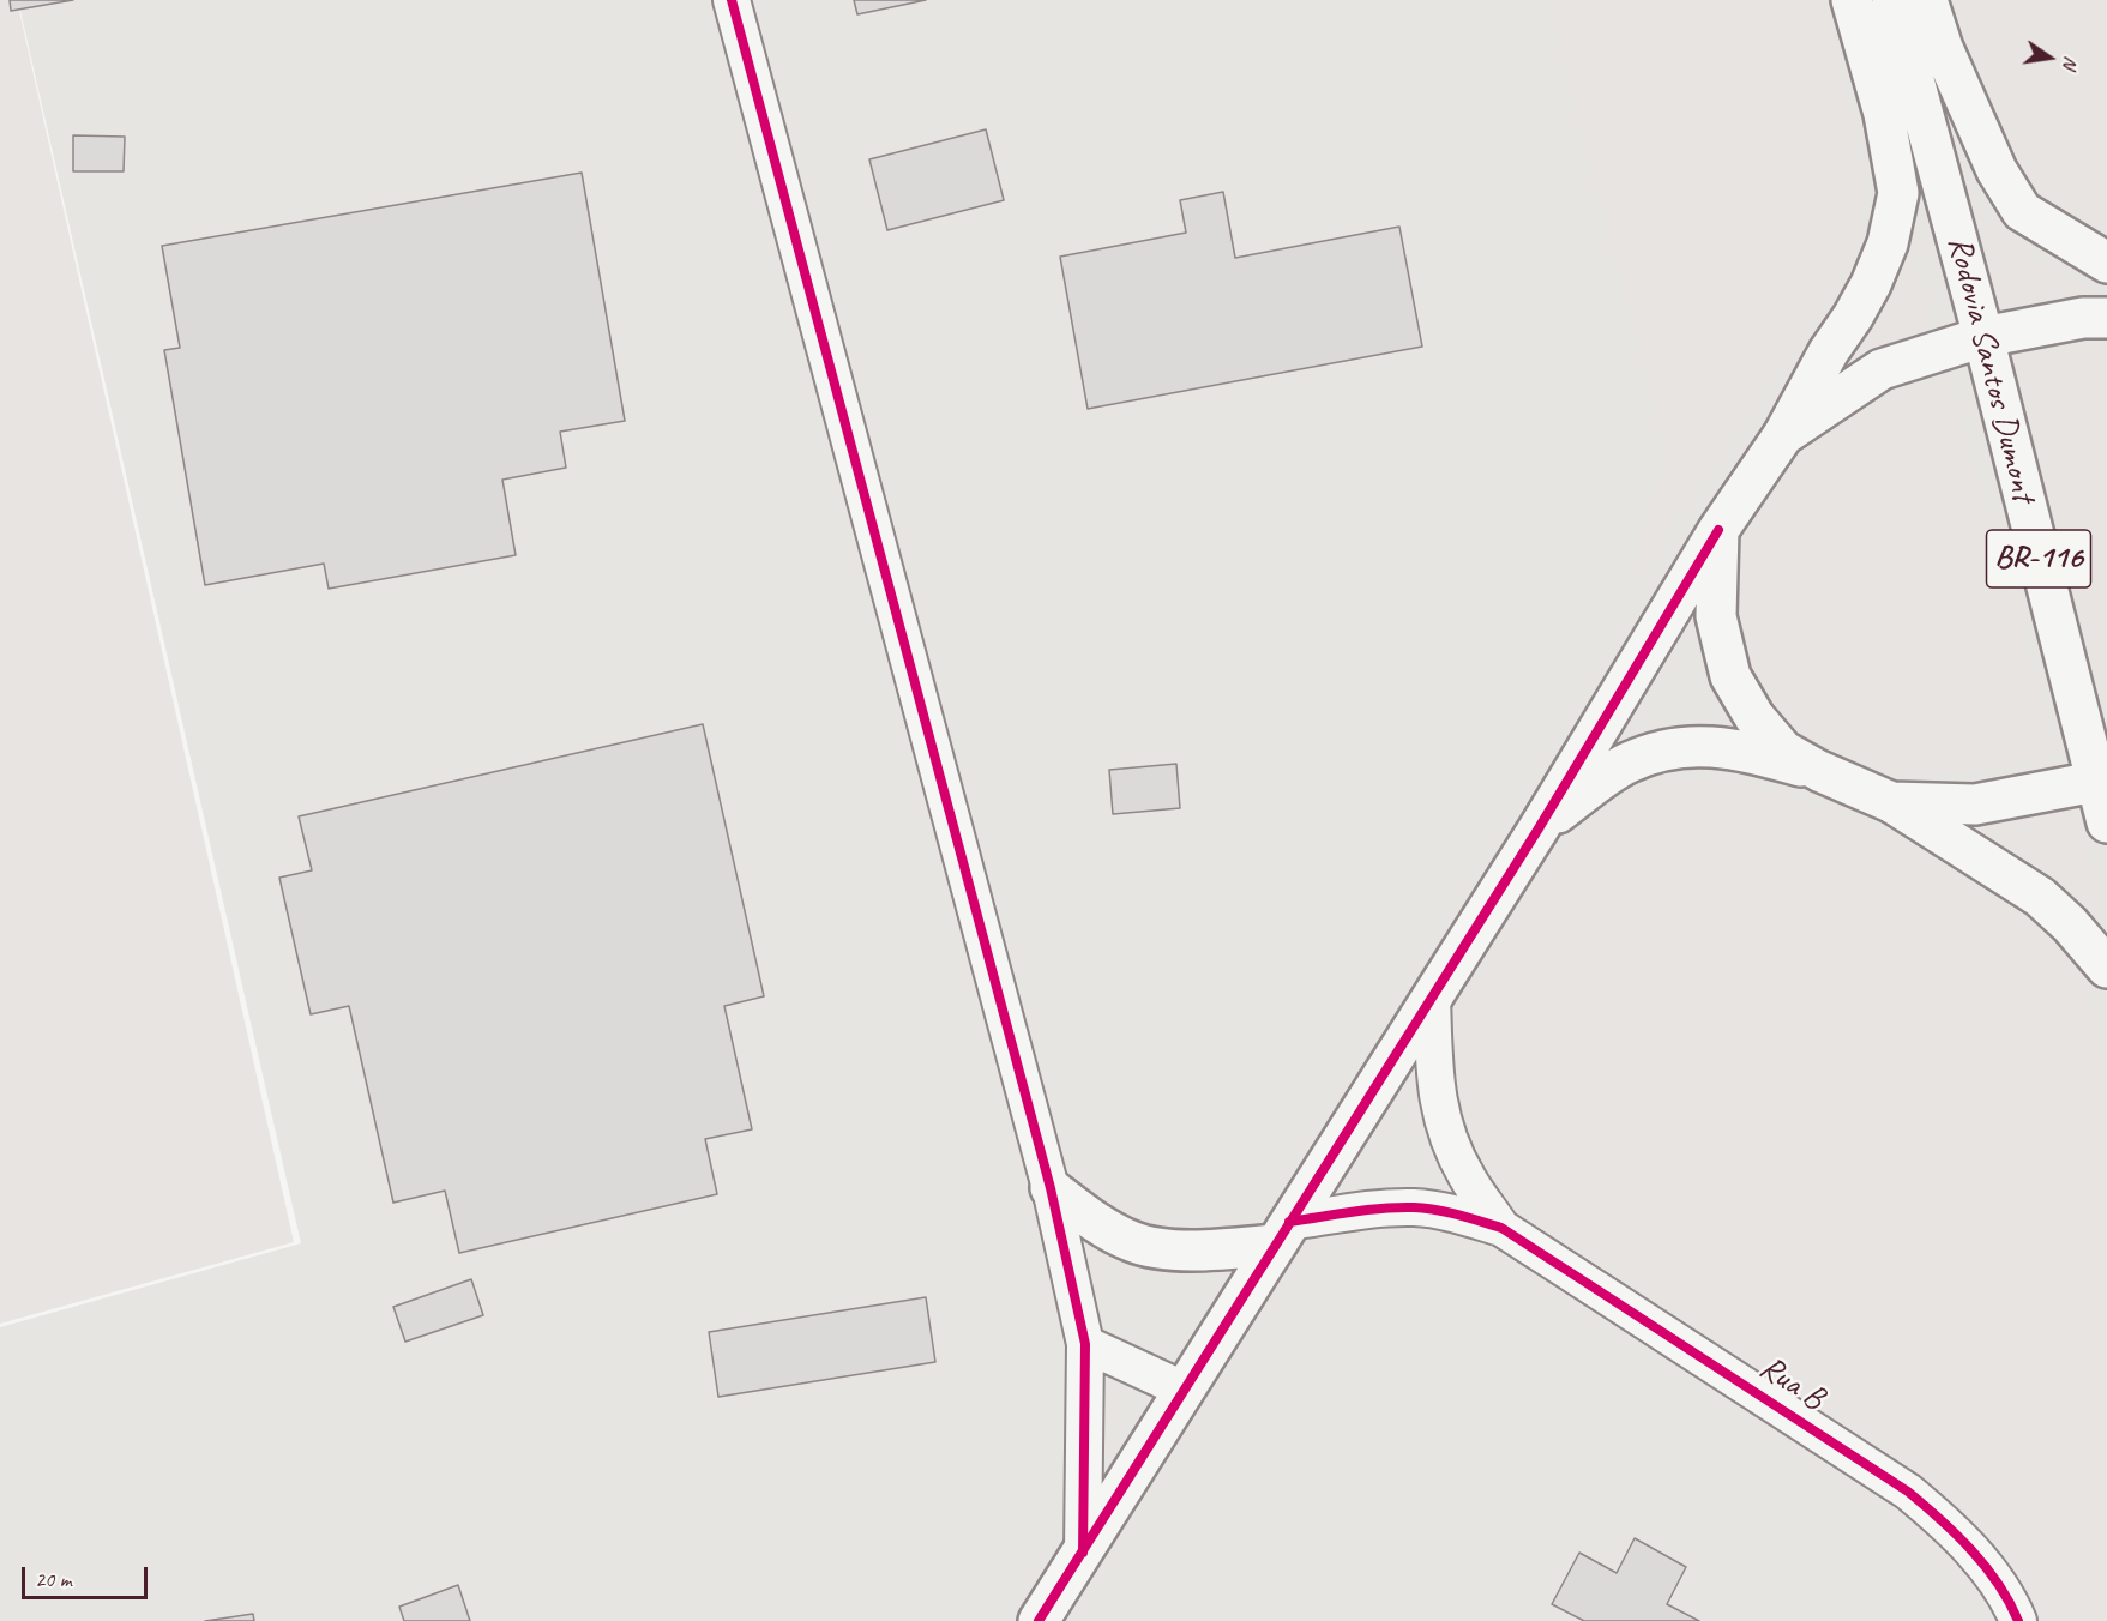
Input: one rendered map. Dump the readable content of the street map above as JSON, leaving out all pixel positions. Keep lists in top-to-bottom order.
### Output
{
  "streets": {
    "main road": ["Rodovia Santos Dumont", "BR-116"],
    "street": ["Rua B"]
  },
  "scale_bar": "20 m",
  "north": "right"
}
